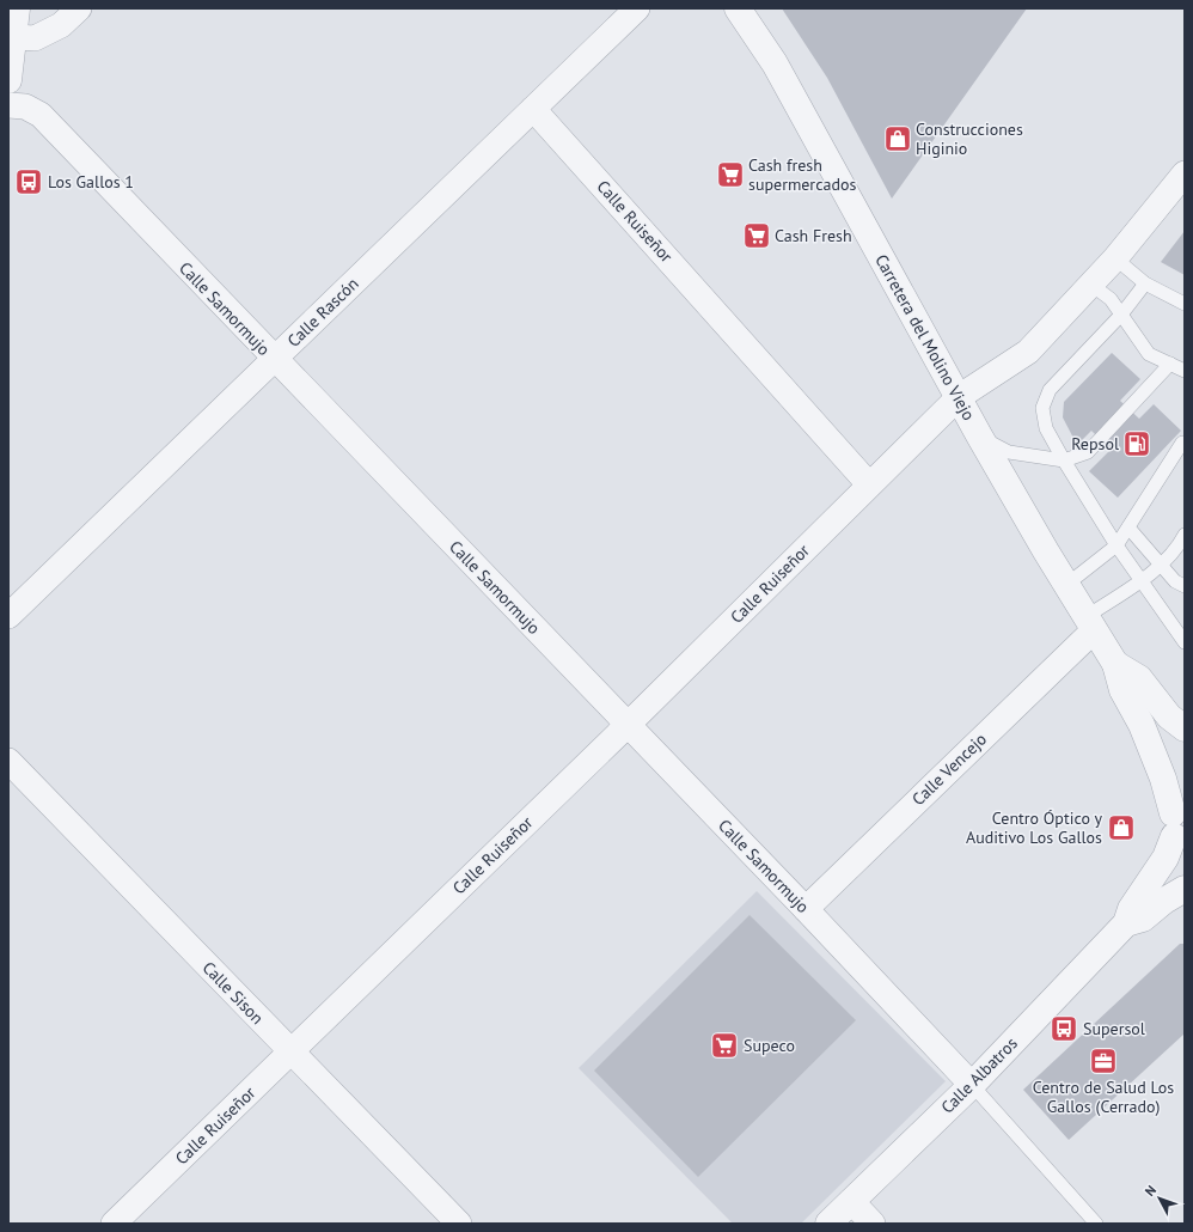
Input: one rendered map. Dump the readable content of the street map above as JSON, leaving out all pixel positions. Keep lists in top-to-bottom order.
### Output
{
  "streets": {
    "street": [
      "Calle Ruiseñor",
      "Calle Samormujo",
      "Calle Rascón",
      "Carretera del Molino Viejo",
      "Calle Vencejo",
      "Calle Sison",
      "Calle Albatros"
    ]
  },
  "crossings": [
    ["Calle Ruiseñor", "Calle Samormujo"],
    ["Calle Ruiseñor", "Calle Rascón"],
    ["Calle Ruiseñor", "Carretera del Molino Viejo"],
    ["Calle Ruiseñor", "Calle Sison"],
    ["Calle Samormujo", "Calle Rascón"],
    ["Calle Samormujo", "Calle Vencejo"],
    ["Calle Samormujo", "Calle Albatros"],
    ["Carretera del Molino Viejo", "Calle Vencejo"]
  ],
  "places": {
    "shop": ["Construcciones Higinio", "Centro Óptico y Auditivo Los Gallos"],
    "supermarket": ["Cash fresh supermercados", "Cash Fresh", "Supeco"],
    "bus stop": ["Los Gallos 1", "Supersol"],
    "fuel station": ["Repsol"],
    "office": ["Centro de Salud Los Gallos (Cerrado)"]
  },
  "north": "top left"
}
